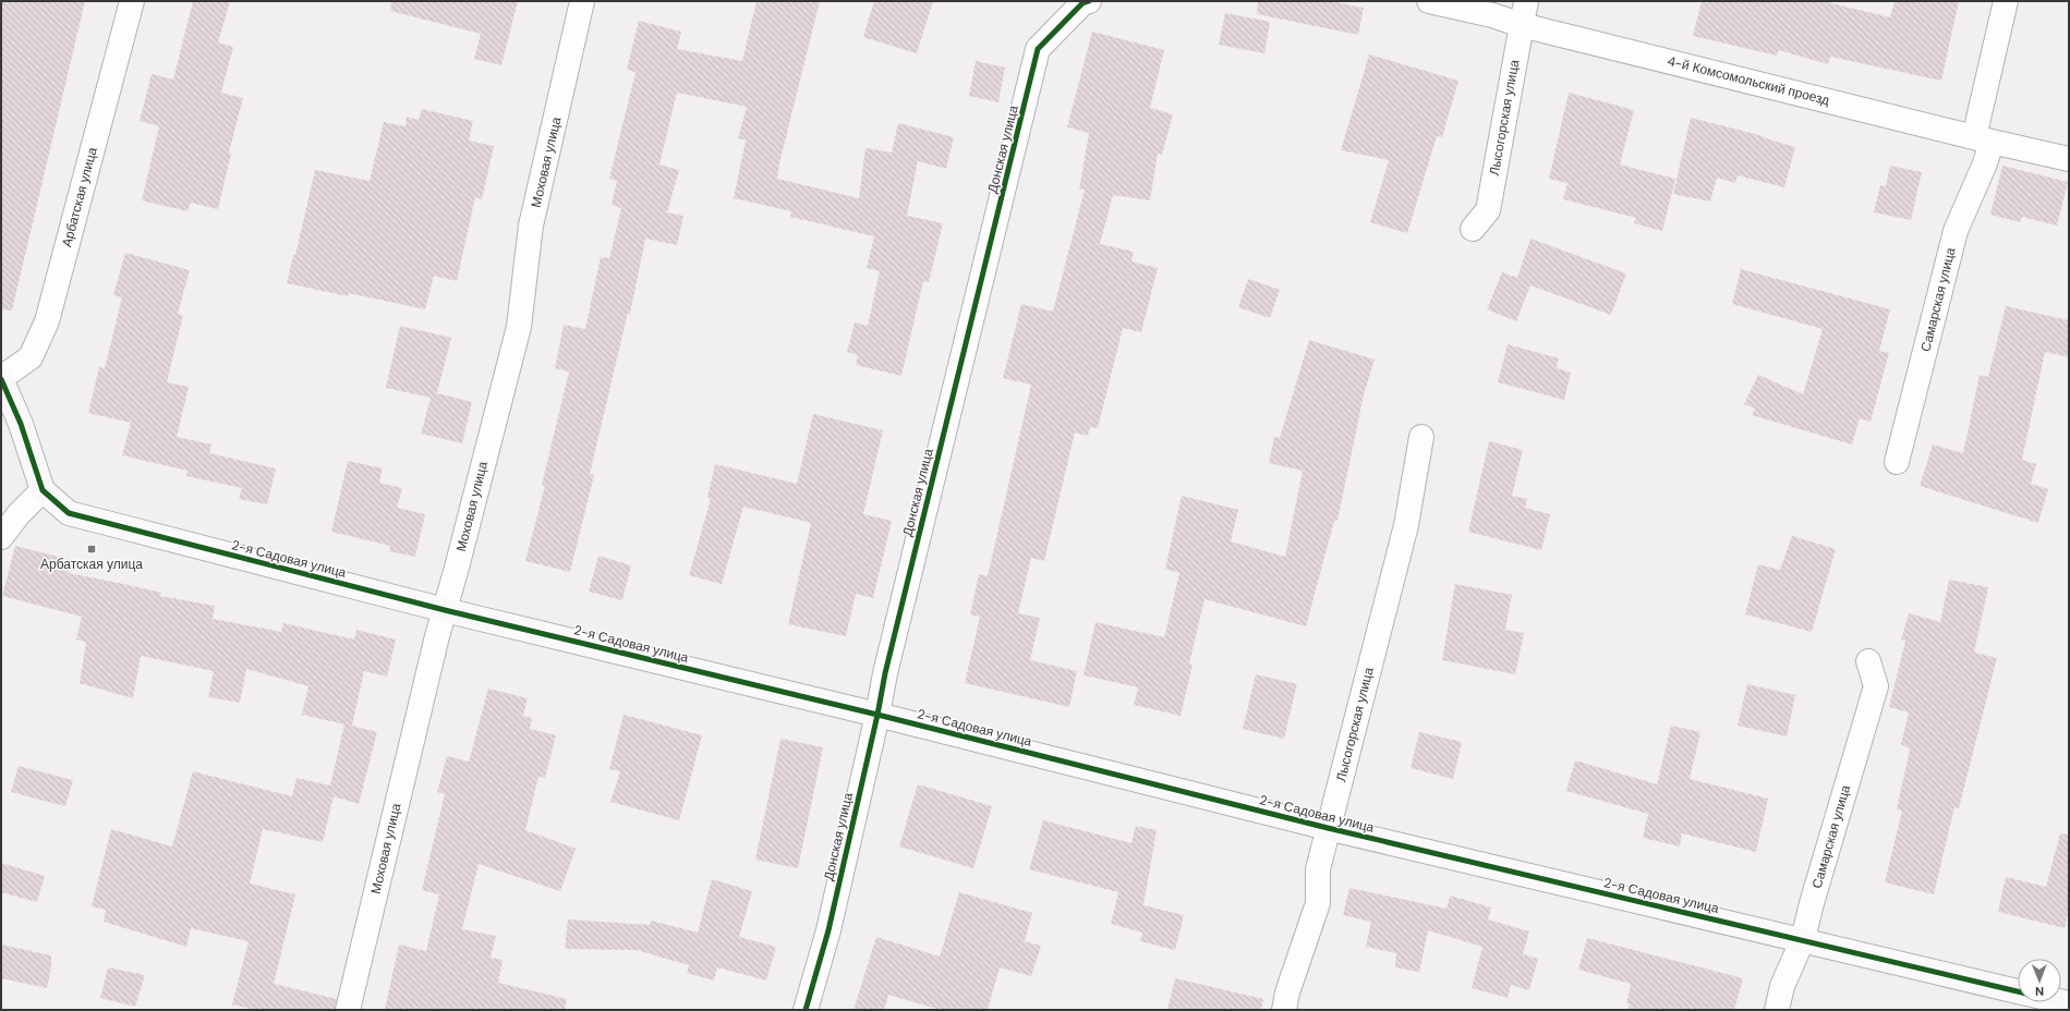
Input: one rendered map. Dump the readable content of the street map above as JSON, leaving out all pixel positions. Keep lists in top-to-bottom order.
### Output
{
  "streets": {
    "street": [
      "4-й Комсомольский проезд",
      "Лысогорская улица",
      "Донская улица",
      "Моховая улица",
      "Арбатская улица",
      "Самарская улица",
      "2-я Садовая улица"
    ]
  },
  "crossings": [
    ["4-й Комсомольский проезд", "Лысогорская улица"],
    ["4-й Комсомольский проезд", "Самарская улица"],
    ["Лысогорская улица", "2-я Садовая улица"],
    ["Донская улица", "2-я Садовая улица"],
    ["Моховая улица", "2-я Садовая улица"],
    ["Самарская улица", "2-я Садовая улица"]
  ],
  "places": {
    "transit": ["Арбатская улица"]
  },
  "north": "bottom"
}
